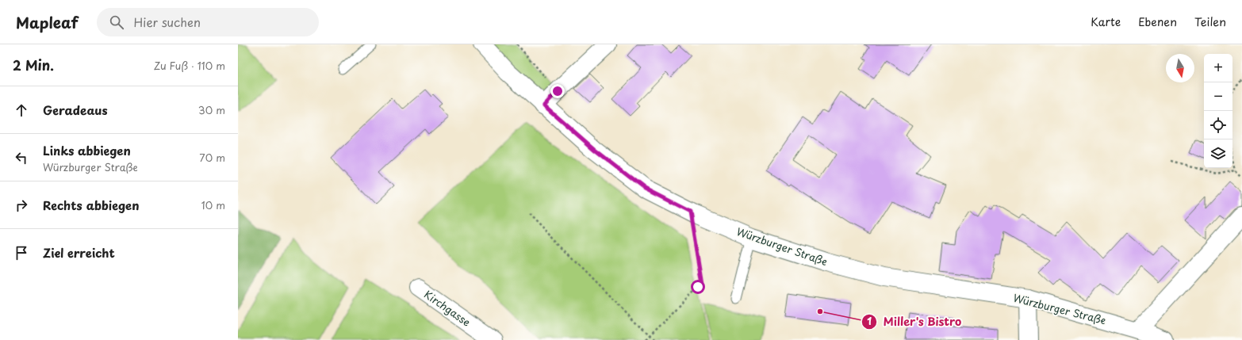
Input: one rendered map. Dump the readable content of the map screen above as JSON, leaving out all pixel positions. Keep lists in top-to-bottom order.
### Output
{
  "streets": {
    "main road": ["Würzburger Straße", "Kirchgasse"]
  },
  "places": ["Miller's Bistro"],
  "north": "bottom",
  "page": {
    "header": "Mapleaf",
    "search": "Hier suchen",
    "nav": ["Karte", "Ebenen", "Teilen"],
    "heading": ["2 Min.", "Zu Fuß · 110 m"],
    "map_buttons": ["+", "−"],
    "list": [
      ["Geradeaus", "30 m"],
      ["Links abbiegen", "Würzburger Straße", "70 m"],
      ["Rechts abbiegen", "10 m"],
      "Ziel erreicht"
    ]
  }
}
